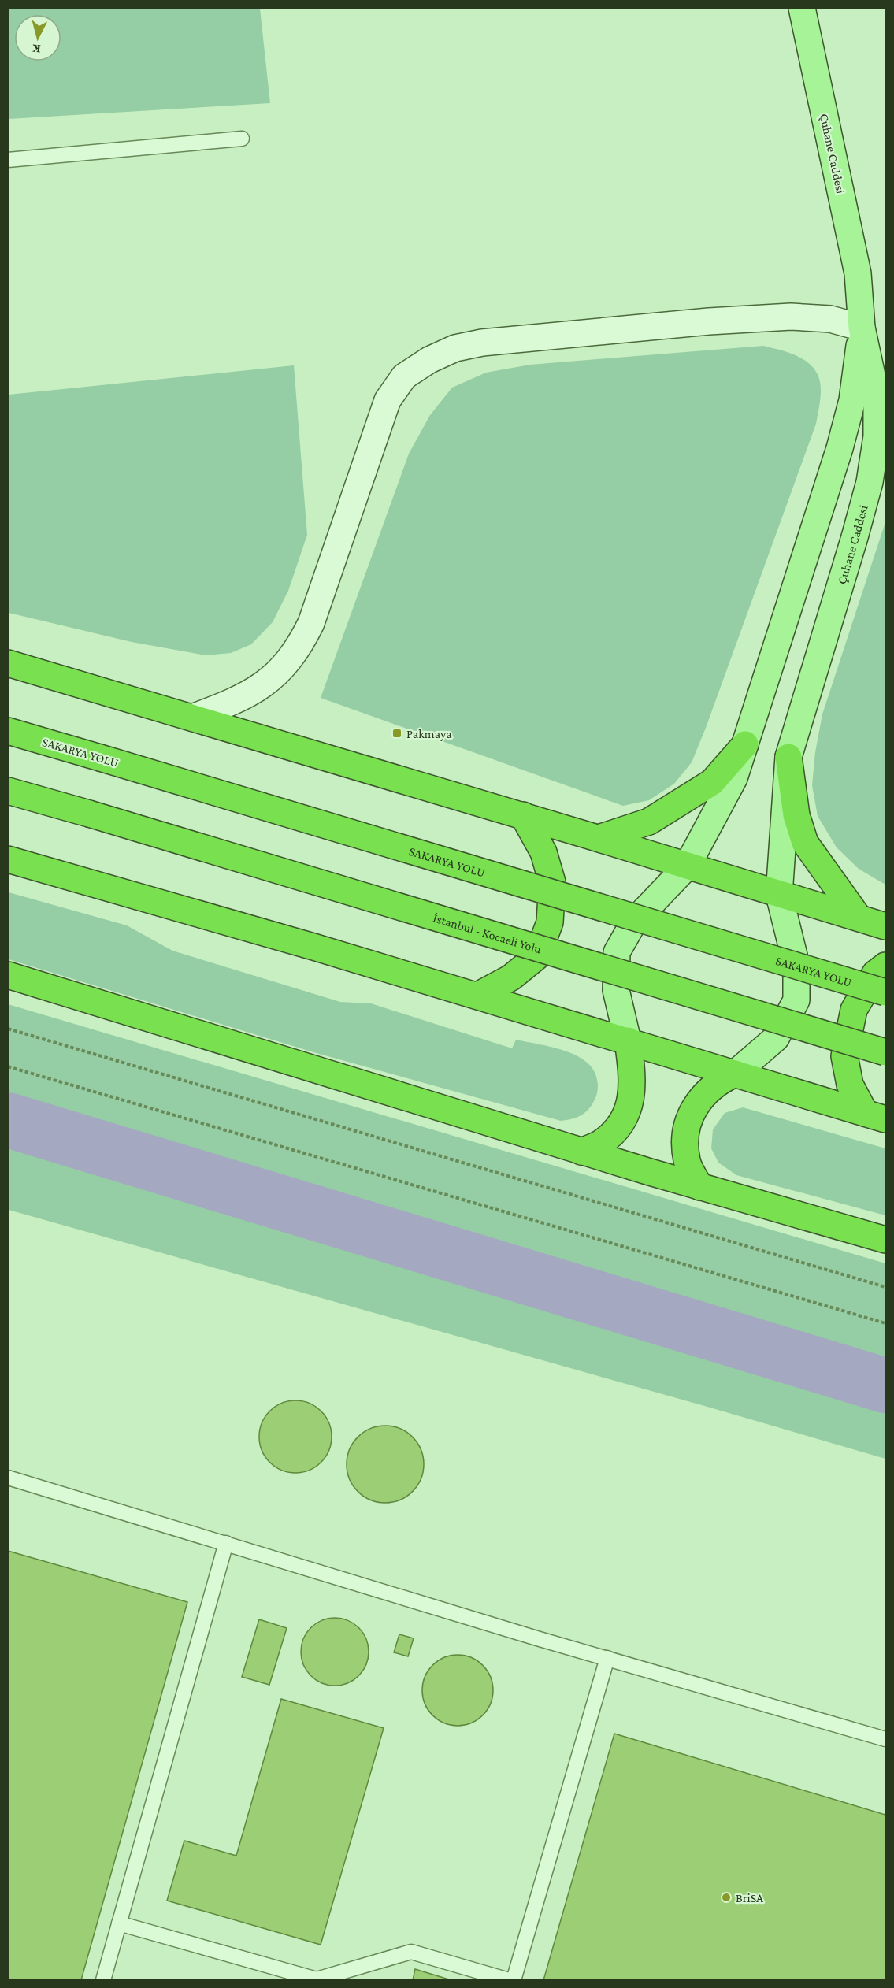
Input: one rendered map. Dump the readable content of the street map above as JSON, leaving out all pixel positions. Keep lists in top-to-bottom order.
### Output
{
  "streets": {
    "highway": ["SAKARYA YOLU", "İstanbul - Kocaeli Yolu"],
    "main road": ["Çuhane Caddesi"]
  },
  "places": {
    "transit": ["Pakmaya"],
    "other": ["BriSA"]
  },
  "north": "bottom"
}
